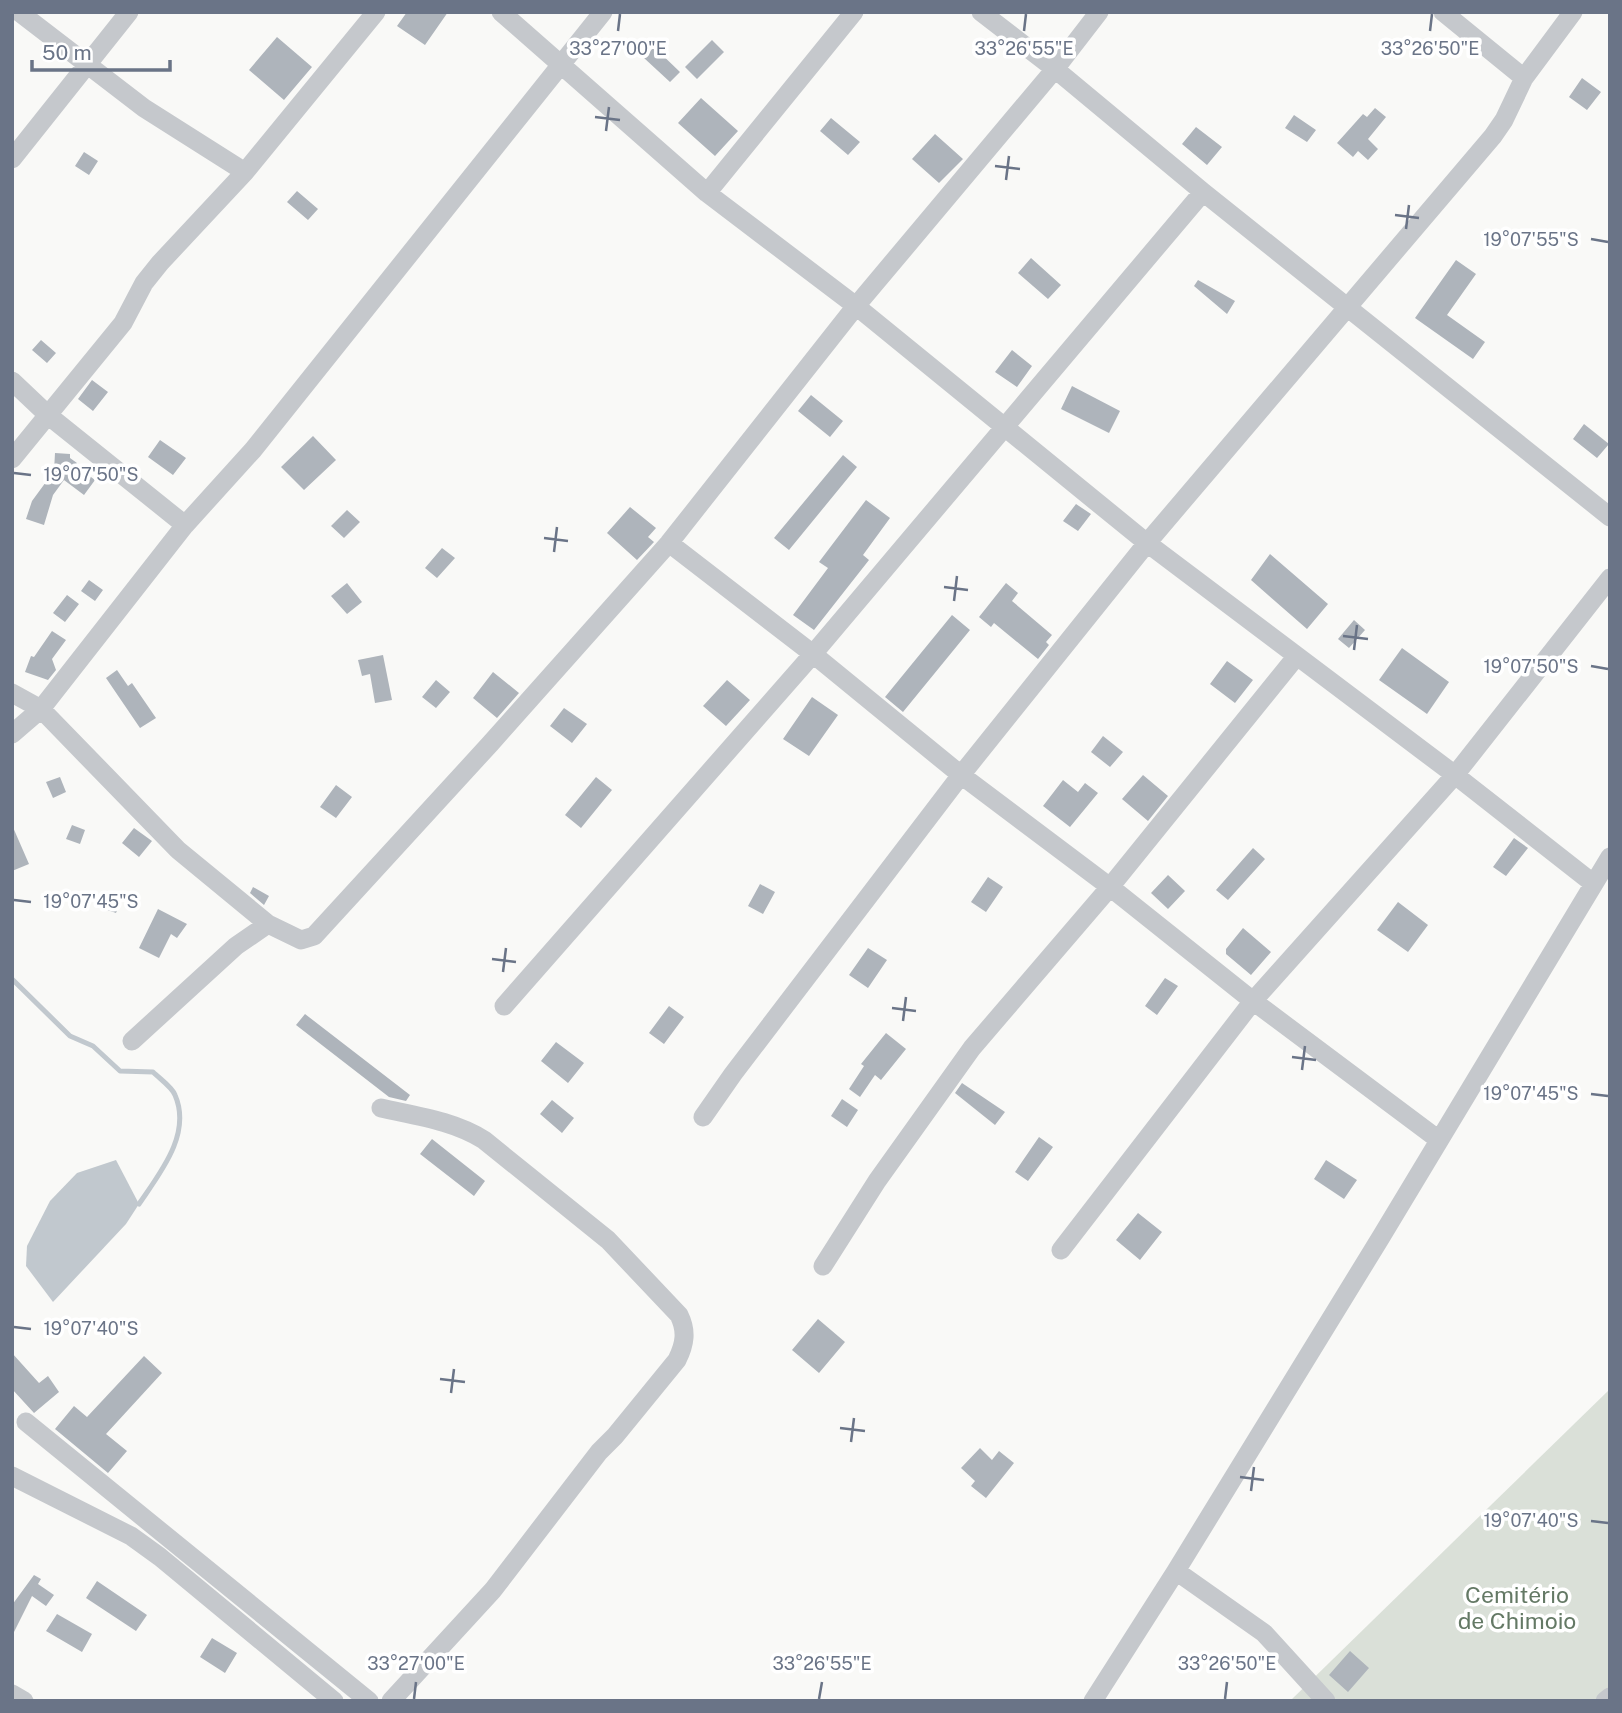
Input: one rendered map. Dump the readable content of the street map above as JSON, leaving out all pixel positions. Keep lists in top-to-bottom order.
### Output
{
  "parks": ["Cemitério de Chimoio"],
  "scale_bar": "50 m",
  "coordinates": [
    "33°27'00\"E",
    "33°26'55\"E",
    "33°26'50\"E",
    "19°07'55\"S",
    "19°07'50\"S",
    "19°07'45\"S",
    "19°07'40\"S"
  ]
}
